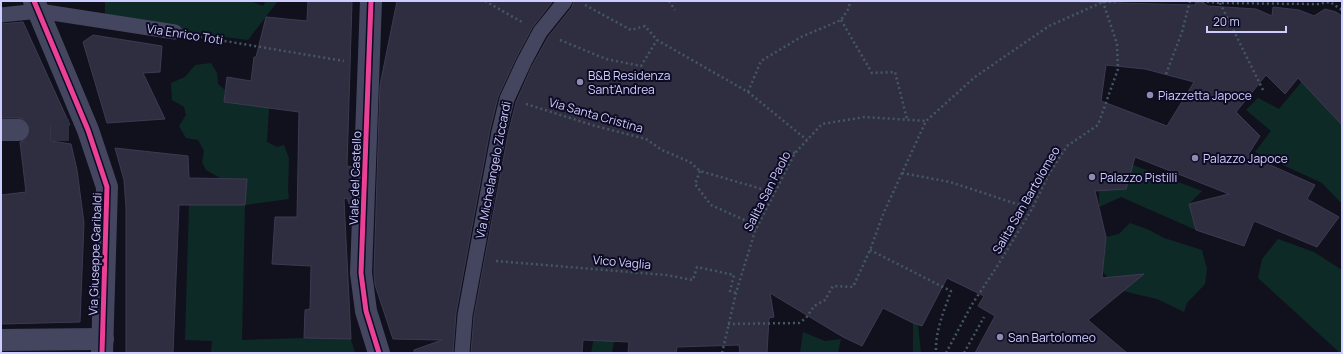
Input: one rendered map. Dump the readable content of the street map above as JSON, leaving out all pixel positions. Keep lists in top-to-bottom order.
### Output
{
  "streets": {
    "street": ["Viale del Castello", "Via Giuseppe Garibaldi"],
    "lane": ["Via Enrico Toti", "Via Michelangelo Ziccardi"],
    "path": [
      "Via Santa Cristina",
      "Salita San Paolo",
      "Salita San Bartolomeo",
      "Vico Vaglia"
    ]
  },
  "crossings": [
    ["Via Enrico Toti", "Viale del Castello"],
    ["Via Enrico Toti", "Via Giuseppe Garibaldi"],
    ["Via Santa Cristina", "Via Michelangelo Ziccardi"],
    ["Via Michelangelo Ziccardi", "Vico Vaglia"],
    ["Salita San Paolo", "Vico Vaglia"]
  ],
  "places": [
    "B&B Residenza Sant'Andrea",
    "Piazzetta Japoce",
    "Palazzo Japoce",
    "Palazzo Pistilli",
    "San Bartolomeo"
  ],
  "scale_bar": "20 m"
}
